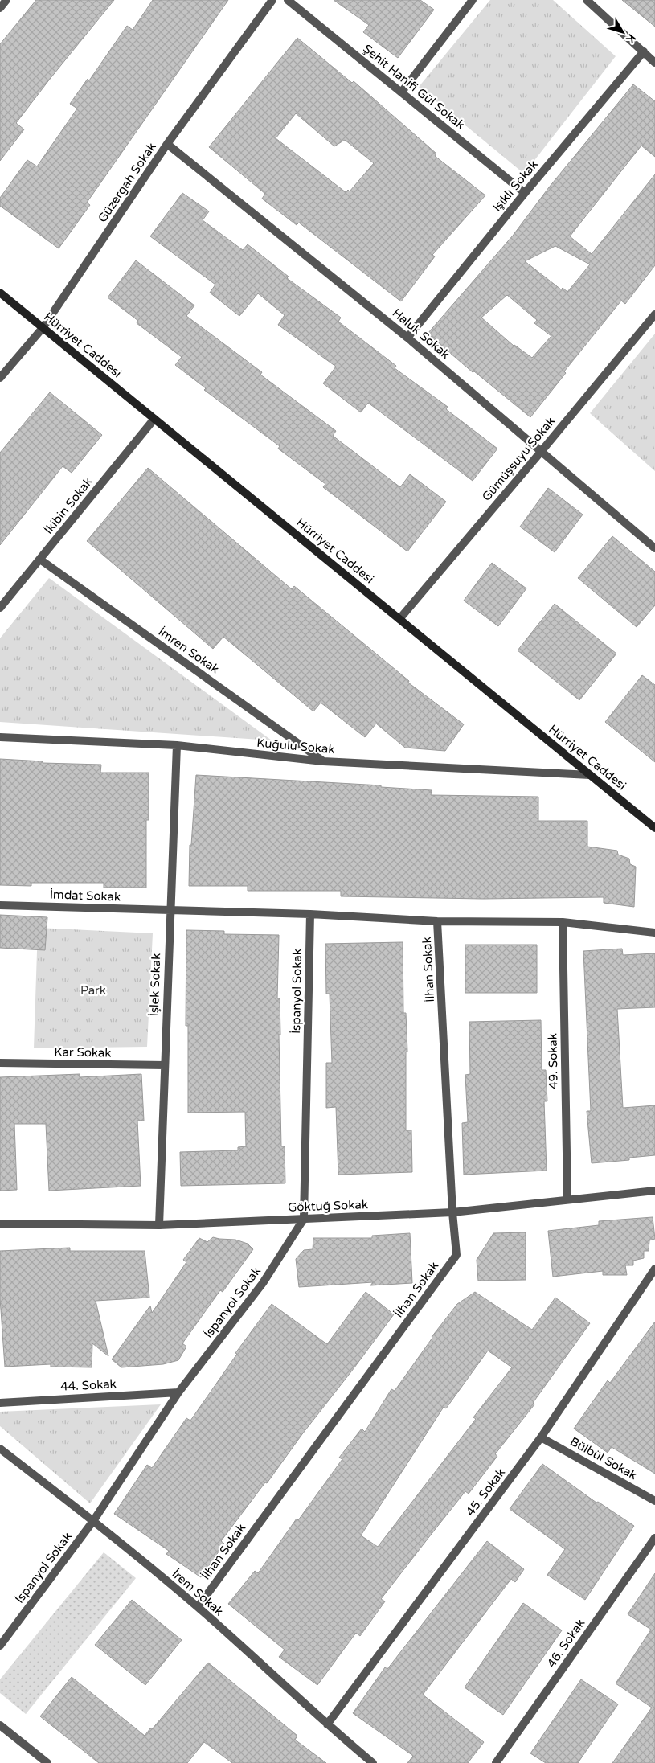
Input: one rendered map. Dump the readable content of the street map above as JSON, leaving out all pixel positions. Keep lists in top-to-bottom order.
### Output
{
  "streets": {
    "main road": ["Hürriyet Caddesi"],
    "street": [
      "Şehit Hanifi Gül Sokak",
      "Güzergah Sokak",
      "Işıklı Sokak",
      "Haluk Sokak",
      "Gümüşsuyu Sokak",
      "İkibin Sokak",
      "İmren Sokak",
      "Kuğulu Sokak",
      "İmdat Sokak",
      "İlhan Sokak",
      "İşlek Sokak",
      "İspanyol Sokak",
      "Kar Sokak",
      "49. Sokak",
      "Göktuğ Sokak",
      "44. Sokak",
      "Bülbül Sokak",
      "45. Sokak",
      "İrem Sokak",
      "46. Sokak"
    ]
  },
  "crossings": [
    ["Şehit Hanifi Gül Sokak", "Işıklı Sokak"],
    ["Güzergah Sokak", "Haluk Sokak"],
    ["Güzergah Sokak", "Hürriyet Caddesi"],
    ["Işıklı Sokak", "Haluk Sokak"],
    ["Haluk Sokak", "Gümüşsuyu Sokak"],
    ["Hürriyet Caddesi", "Gümüşsuyu Sokak"],
    ["Hürriyet Caddesi", "İkibin Sokak"],
    ["Hürriyet Caddesi", "Kuğulu Sokak"],
    ["İkibin Sokak", "İmren Sokak"],
    ["İmren Sokak", "Kuğulu Sokak"],
    ["Kuğulu Sokak", "İşlek Sokak"],
    ["İmdat Sokak", "İlhan Sokak"],
    ["İmdat Sokak", "İşlek Sokak"],
    ["İmdat Sokak", "İspanyol Sokak"],
    ["İmdat Sokak", "49. Sokak"],
    ["İlhan Sokak", "Göktuğ Sokak"],
    ["İlhan Sokak", "İrem Sokak"],
    ["İşlek Sokak", "Kar Sokak"],
    ["İşlek Sokak", "Göktuğ Sokak"],
    ["İspanyol Sokak", "Göktuğ Sokak"],
    ["İspanyol Sokak", "44. Sokak"],
    ["İspanyol Sokak", "İrem Sokak"],
    ["49. Sokak", "Göktuğ Sokak"],
    ["Bülbül Sokak", "45. Sokak"],
    ["45. Sokak", "İrem Sokak"]
  ],
  "parks": ["Park"],
  "north": "bottom right"
}
